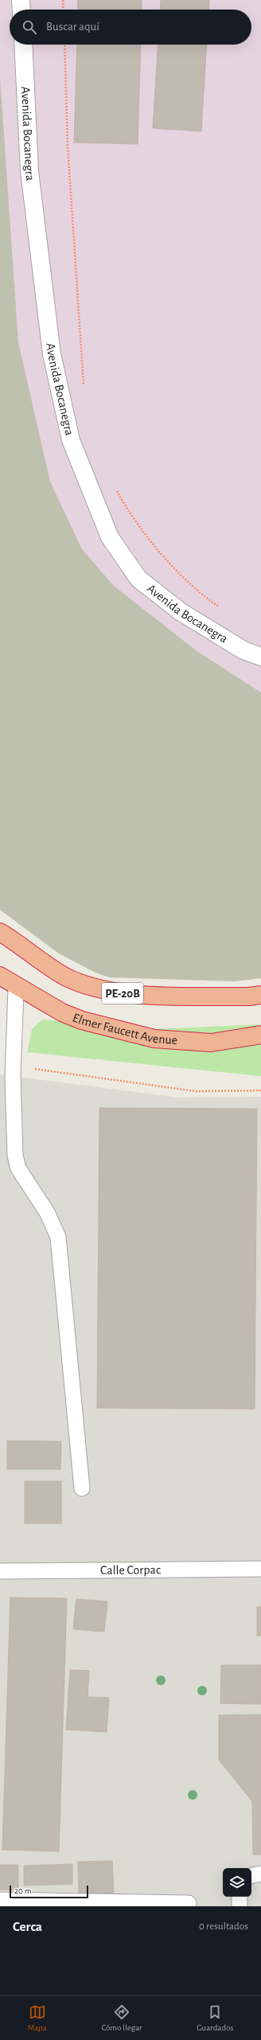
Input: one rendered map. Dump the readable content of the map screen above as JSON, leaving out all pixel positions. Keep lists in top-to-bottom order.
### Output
{
  "streets": {
    "highway": ["PE-20B", "Elmer Faucett Avenue"],
    "street": ["Avenida Bocanegra"],
    "lane": ["Calle Corpac"]
  },
  "scale_bar": "20 m",
  "page": {
    "search": "Buscar aquí",
    "scale": "20 m",
    "heading": ["Cerca", "0 resultados"],
    "nav": ["Mapa", "Cómo llegar", "Guardados"]
  }
}
